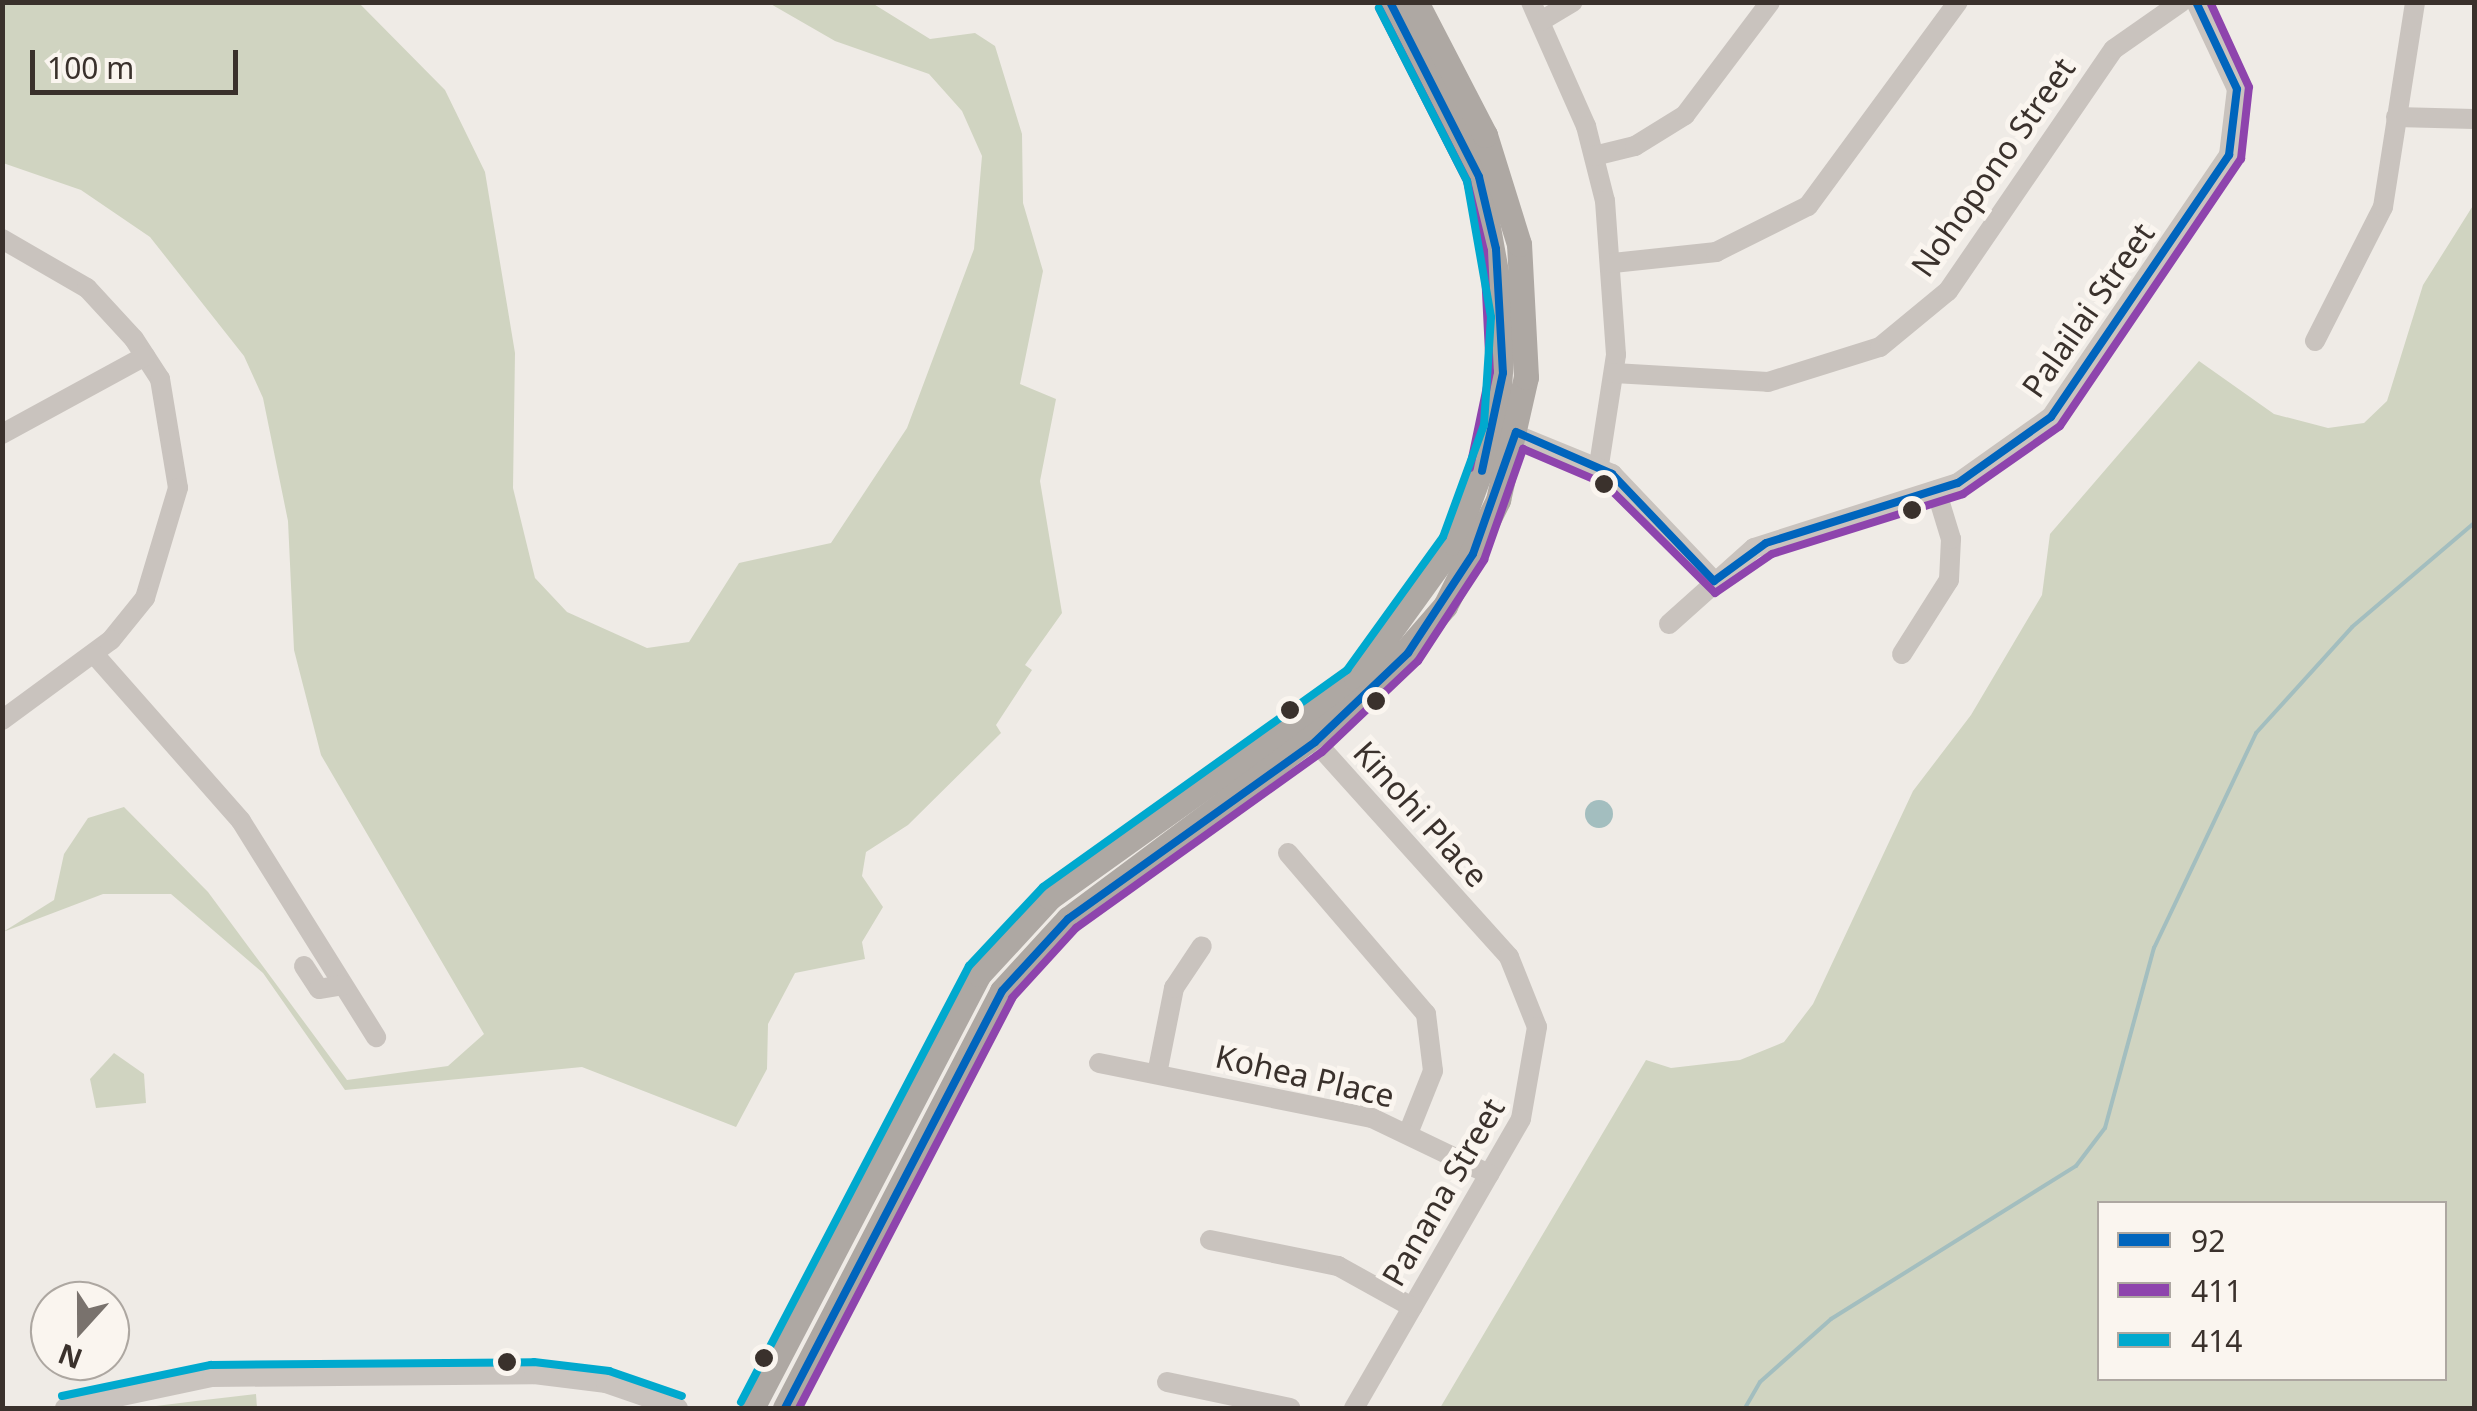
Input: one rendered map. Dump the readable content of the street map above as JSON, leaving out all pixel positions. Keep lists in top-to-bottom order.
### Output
{
  "streets": {
    "street": [
      "Nohopono Street",
      "Palailai Street",
      "Kinohi Place",
      "Kohea Place",
      "Panana Street"
    ]
  },
  "crossings": [
    ["Kinohi Place", "Panana Street"],
    ["Kohea Place", "Panana Street"]
  ],
  "lines": ["transit line 92", "transit line 411", "transit line 414"],
  "legend": ["92", "411", "414"],
  "scale_bar": "100 m",
  "north": "bottom"
}
